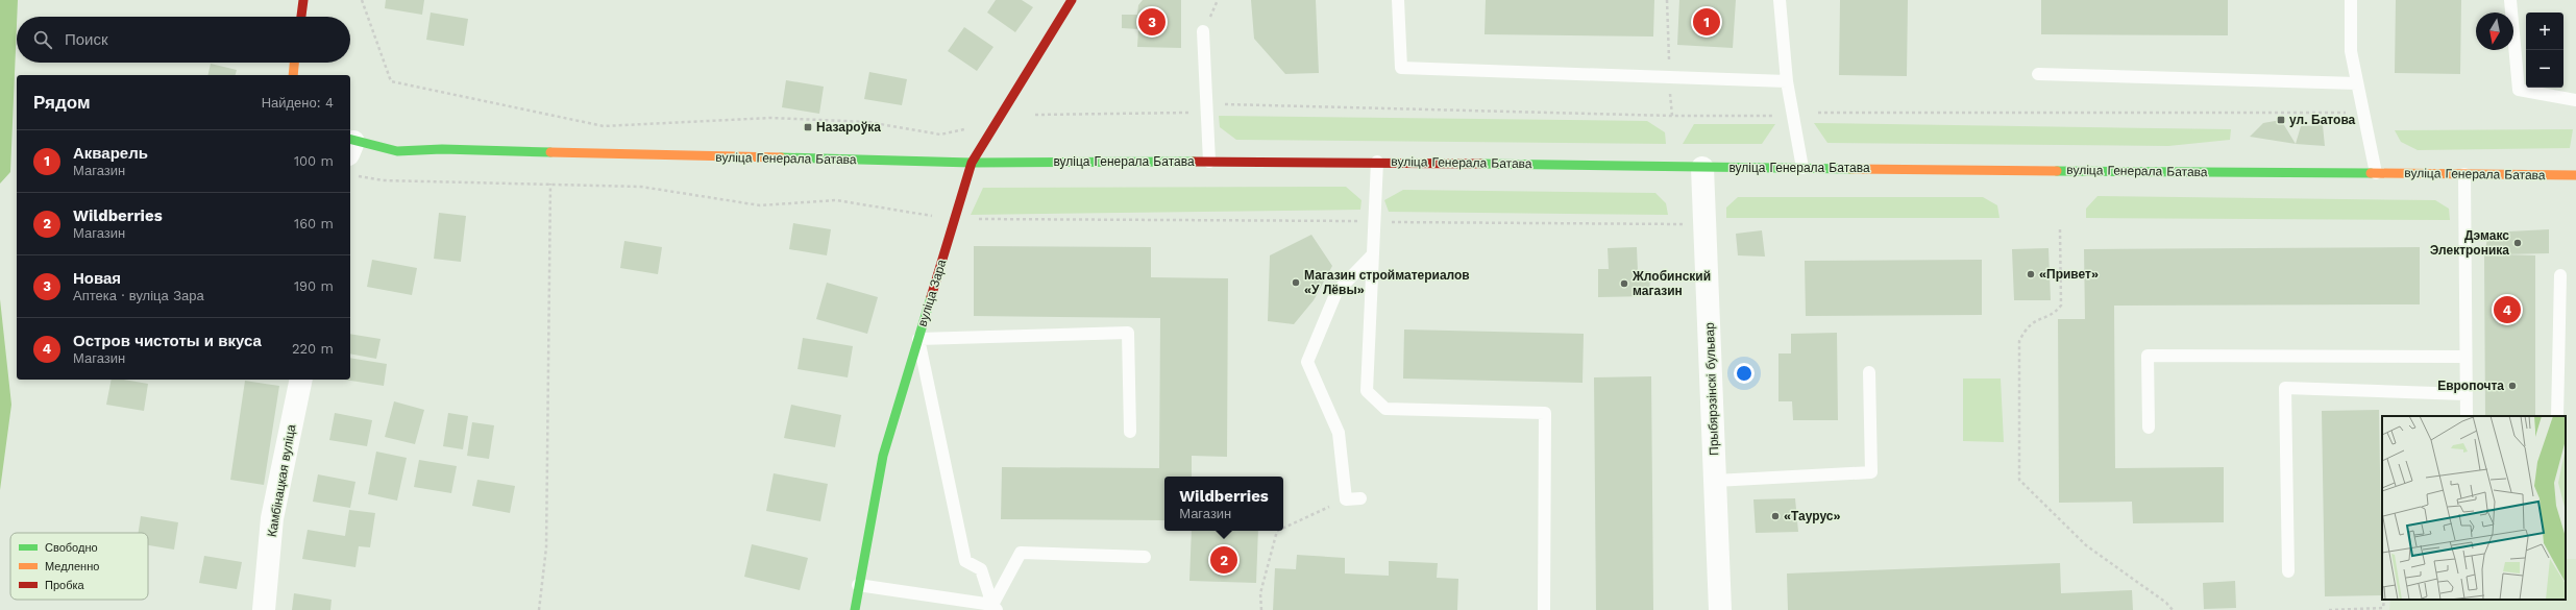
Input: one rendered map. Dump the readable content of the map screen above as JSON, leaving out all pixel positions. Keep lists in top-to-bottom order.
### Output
{
  "streets": {
    "street": [
      "вуліца Генерала Батава",
      "вуліца Зара",
      "Прыбярэзінскі бульвар",
      "Камбінацкая вуліца"
    ]
  },
  "crossings": [
    ["вуліца Генерала Батава", "вуліца Зара"],
    ["вуліца Генерала Батава", "Прыбярэзінскі бульвар"]
  ],
  "places": {
    "transit": ["ул. Батова", "Назароўка"],
    "other": [
      "Дэмакс Электроника",
      "«Привет»",
      "Магазин стройматериалов «У Лёвы»",
      "Жлобинский магазин",
      "Европочта",
      "«Таурус»"
    ]
  },
  "legend": ["Свободно", "Медленно", "Пробка"],
  "north": "bottom",
  "page": {
    "pins": [
      "1",
      "3",
      "4",
      "2"
    ],
    "map_buttons": ["+", "−"],
    "search": "Поиск",
    "heading": ["Рядом", "Найдено: 4"],
    "list": [
      {
        "mark": "1",
        "name": "Акварель",
        "note": "Магазин",
        "value": "100 m"
      },
      {
        "mark": "2",
        "name": "Wildberries",
        "note": "Магазин",
        "value": "160 m"
      },
      {
        "mark": "3",
        "name": "Новая",
        "note": "Аптека · вуліца Зара",
        "value": "190 m"
      },
      {
        "mark": "4",
        "name": "Остров чистоты и вкуса",
        "note": "Магазин",
        "value": "220 m"
      }
    ],
    "popup": ["Wildberries", "Магазин"]
  }
}
